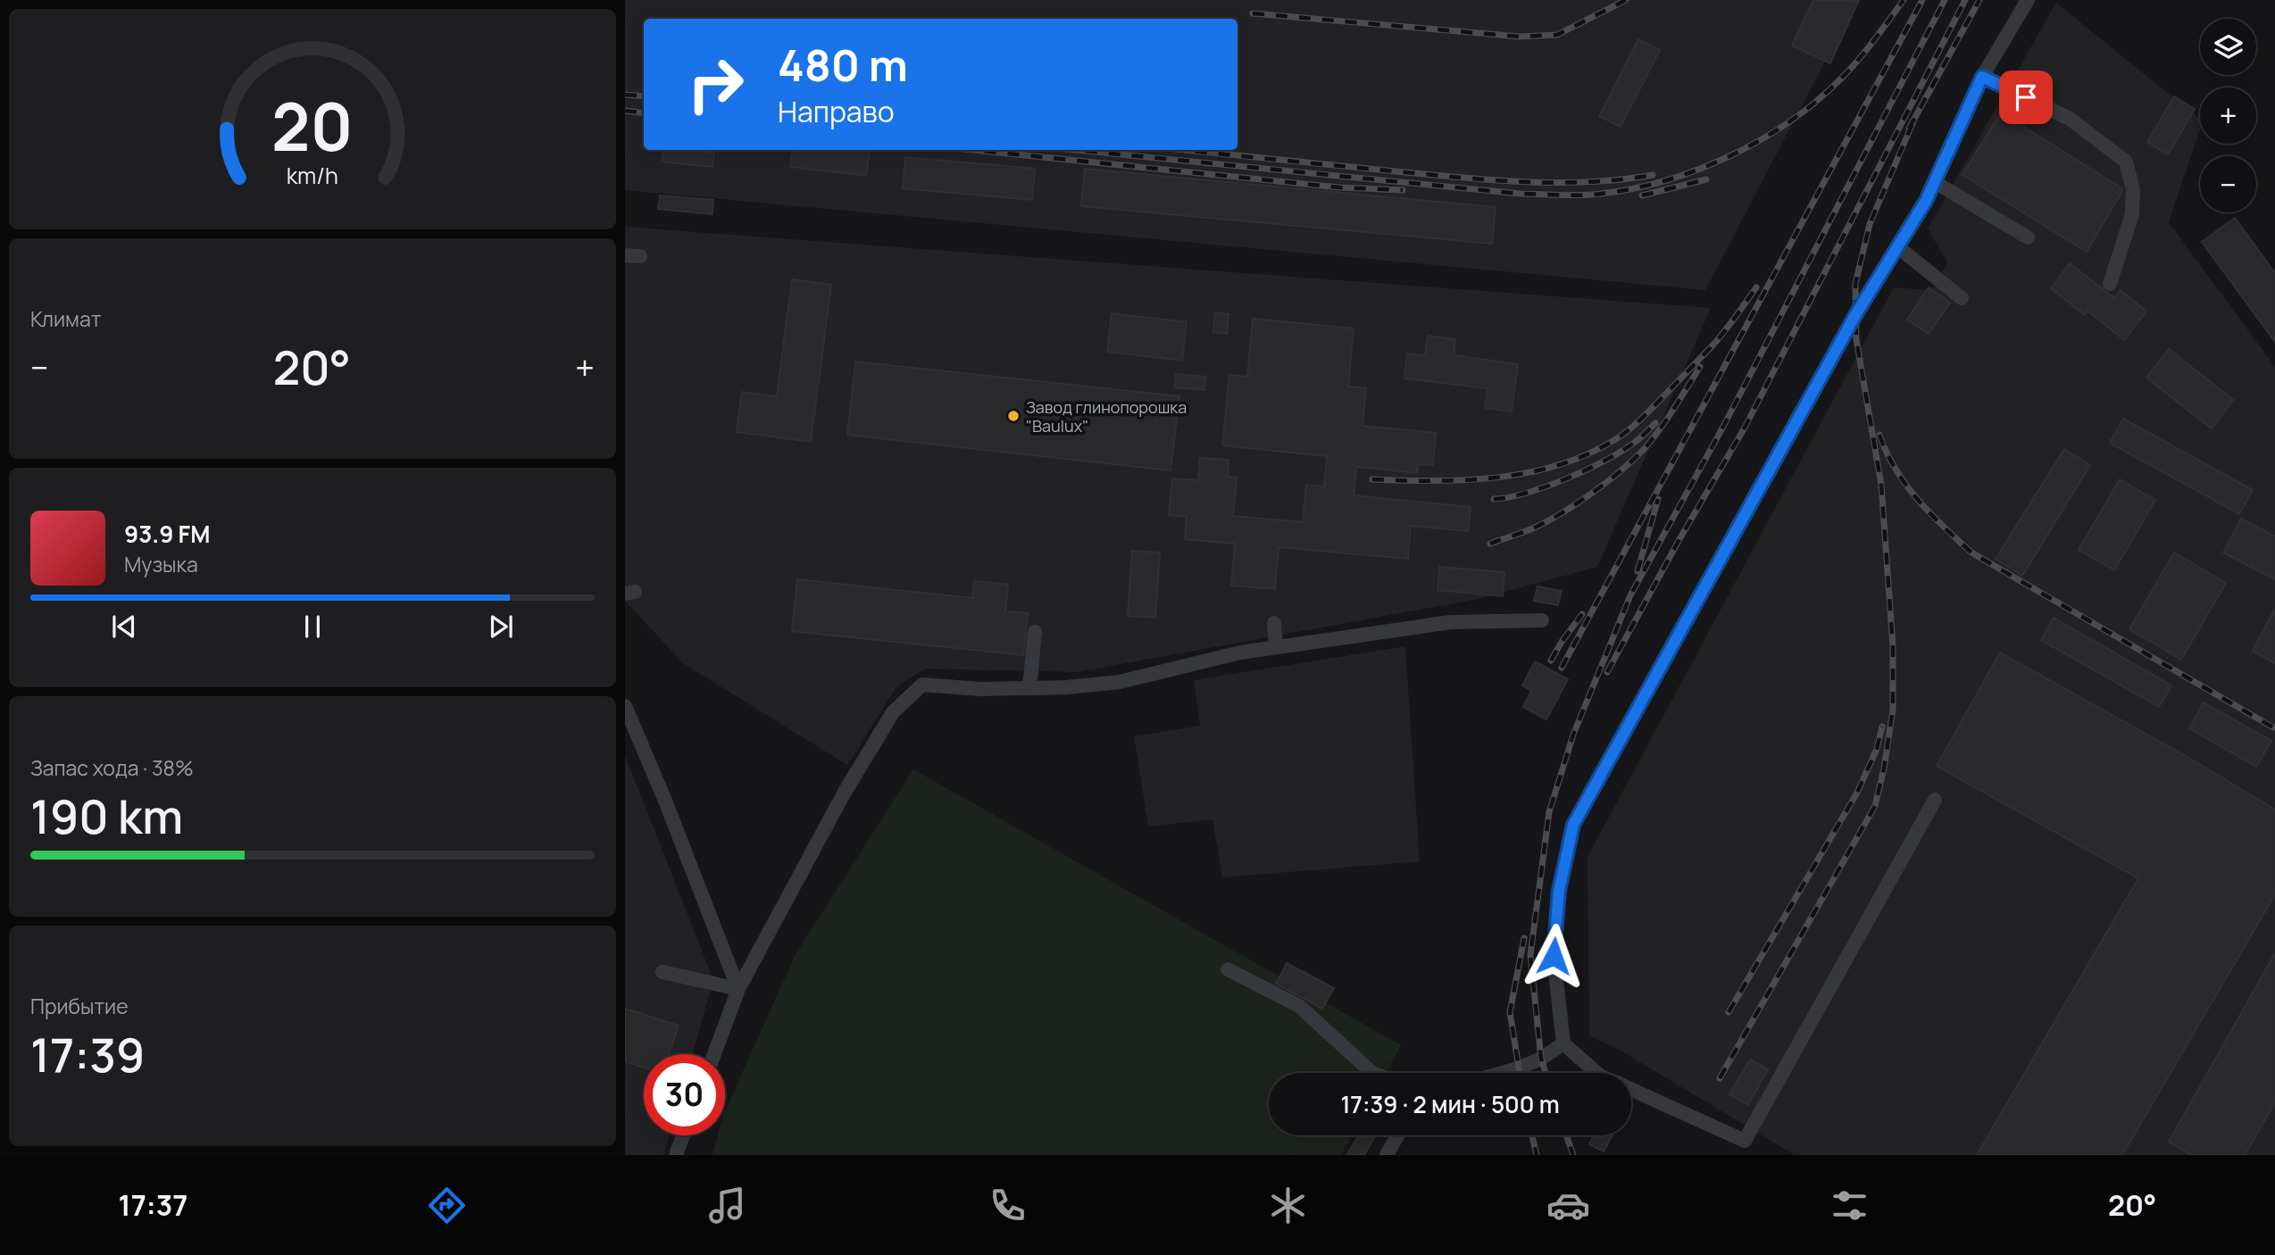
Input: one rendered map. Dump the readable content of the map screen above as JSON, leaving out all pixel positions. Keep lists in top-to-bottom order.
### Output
{
  "places": ["Завод глинопорошка \"Baulux\""],
  "page": {
    "map_buttons": ["+", "−"],
    "turn": ["480 m", "Направо"],
    "tile": [
      "Климат",
      ["Запас хода · 38%", "190 km"],
      ["Прибытие", "17:39"]
    ],
    "heat": ["−", "20°", "+"],
    "song": ["93.9 FM", "Музыка"],
    "limit": "30",
    "trip": "17:39 · 2 мин · 500 m",
    "tabs": ["17:37", "20°"],
    "gauge": ["20", "km/h"]
  }
}
